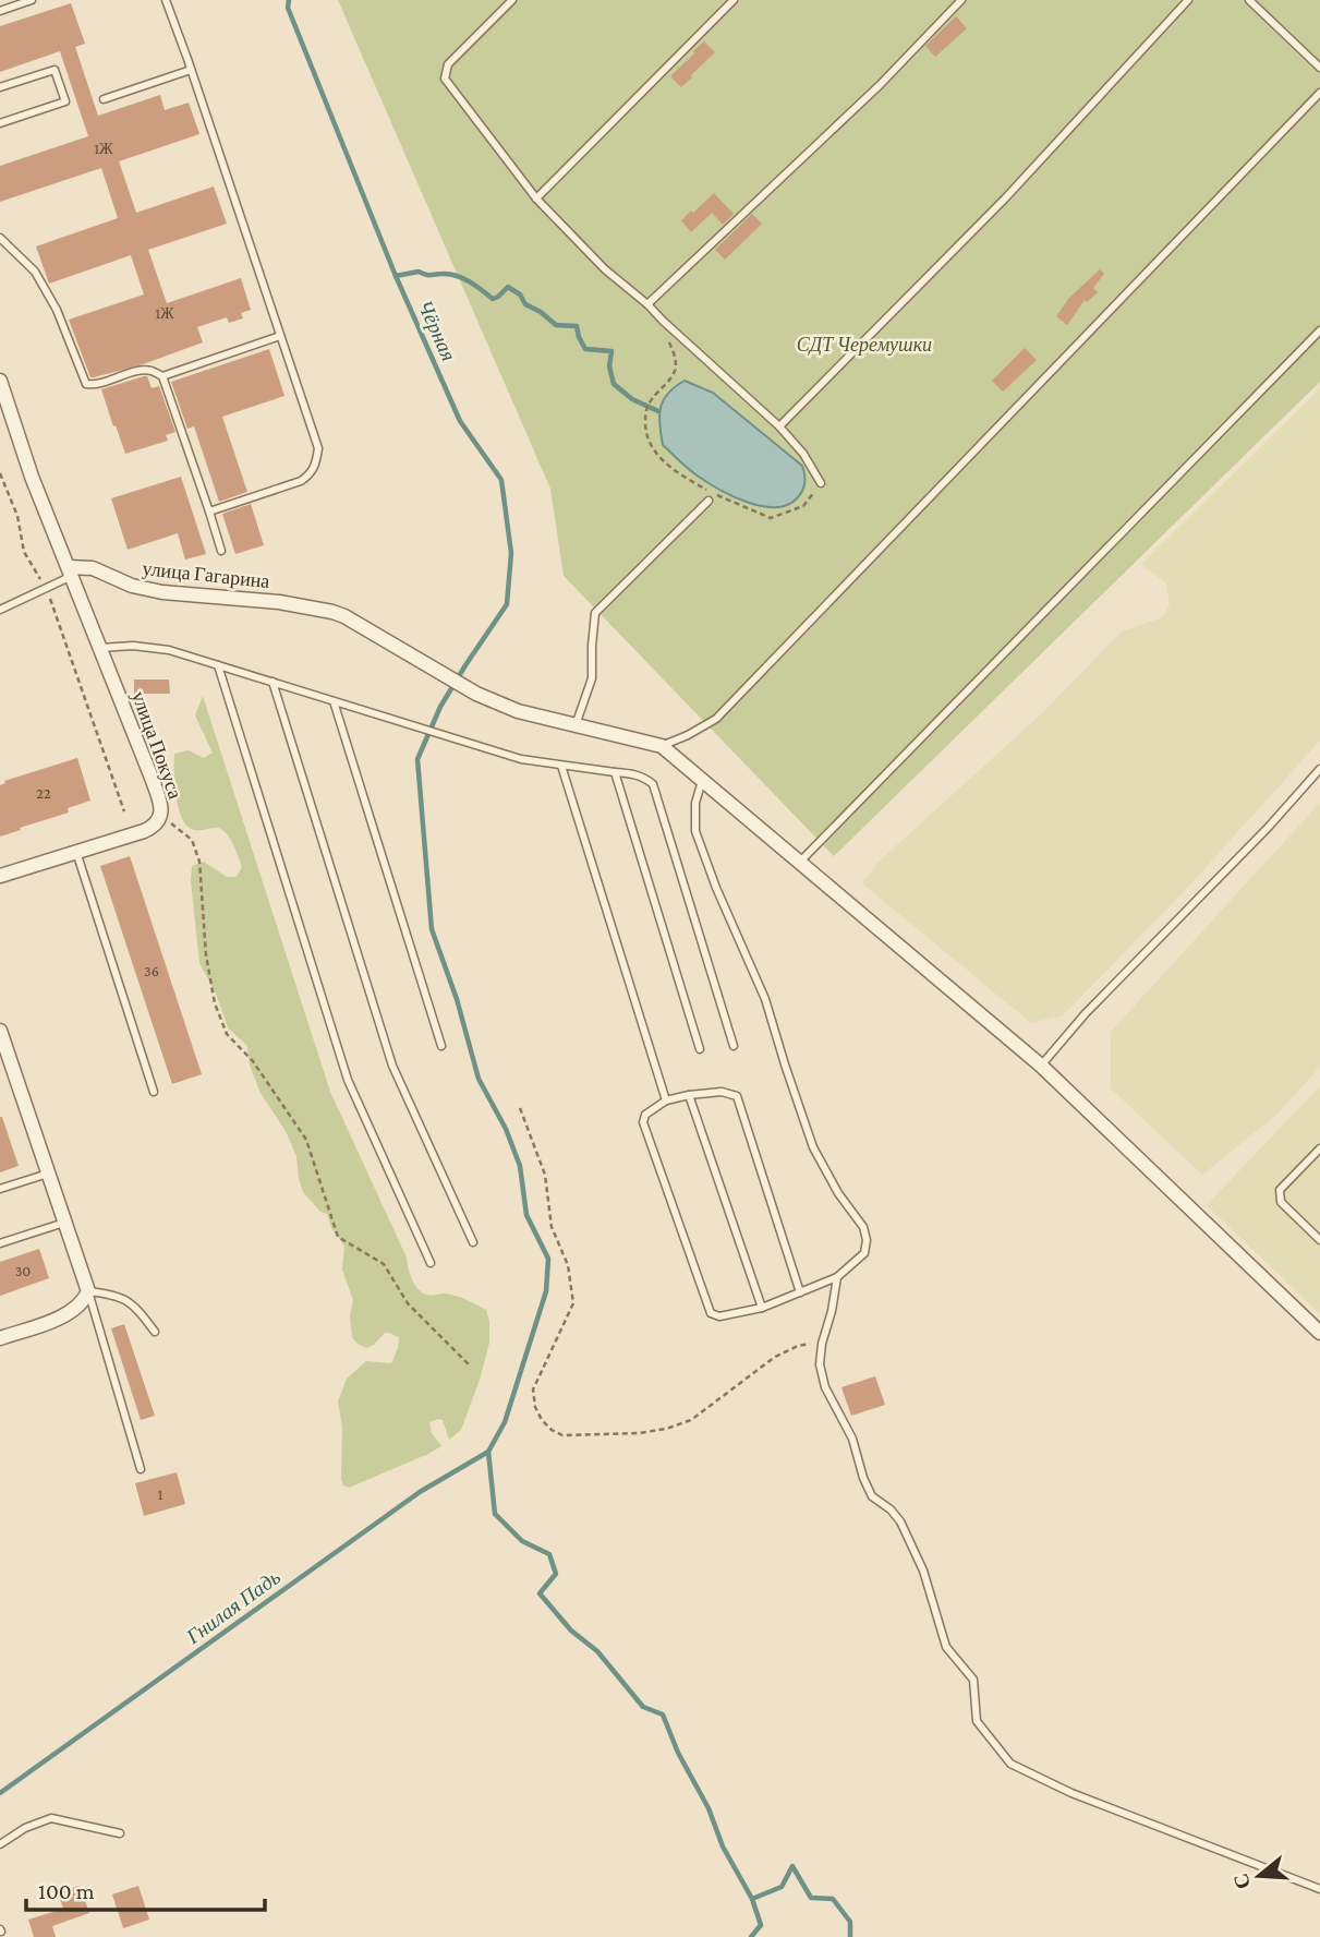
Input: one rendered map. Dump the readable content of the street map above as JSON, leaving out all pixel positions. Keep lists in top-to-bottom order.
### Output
{
  "streets": {
    "street": ["улица Гагарина", "улица Покуса"]
  },
  "crossings": [
    ["улица Гагарина", "улица Покуса"]
  ],
  "water": ["Чёрная", "Гнилая Падь"],
  "parks": ["СДТ Черемушки"],
  "house_numbers": [
    "1Ж",
    "1Ж",
    "22",
    "36",
    "30",
    "1"
  ],
  "scale_bar": "100 m",
  "north": "left"
}
